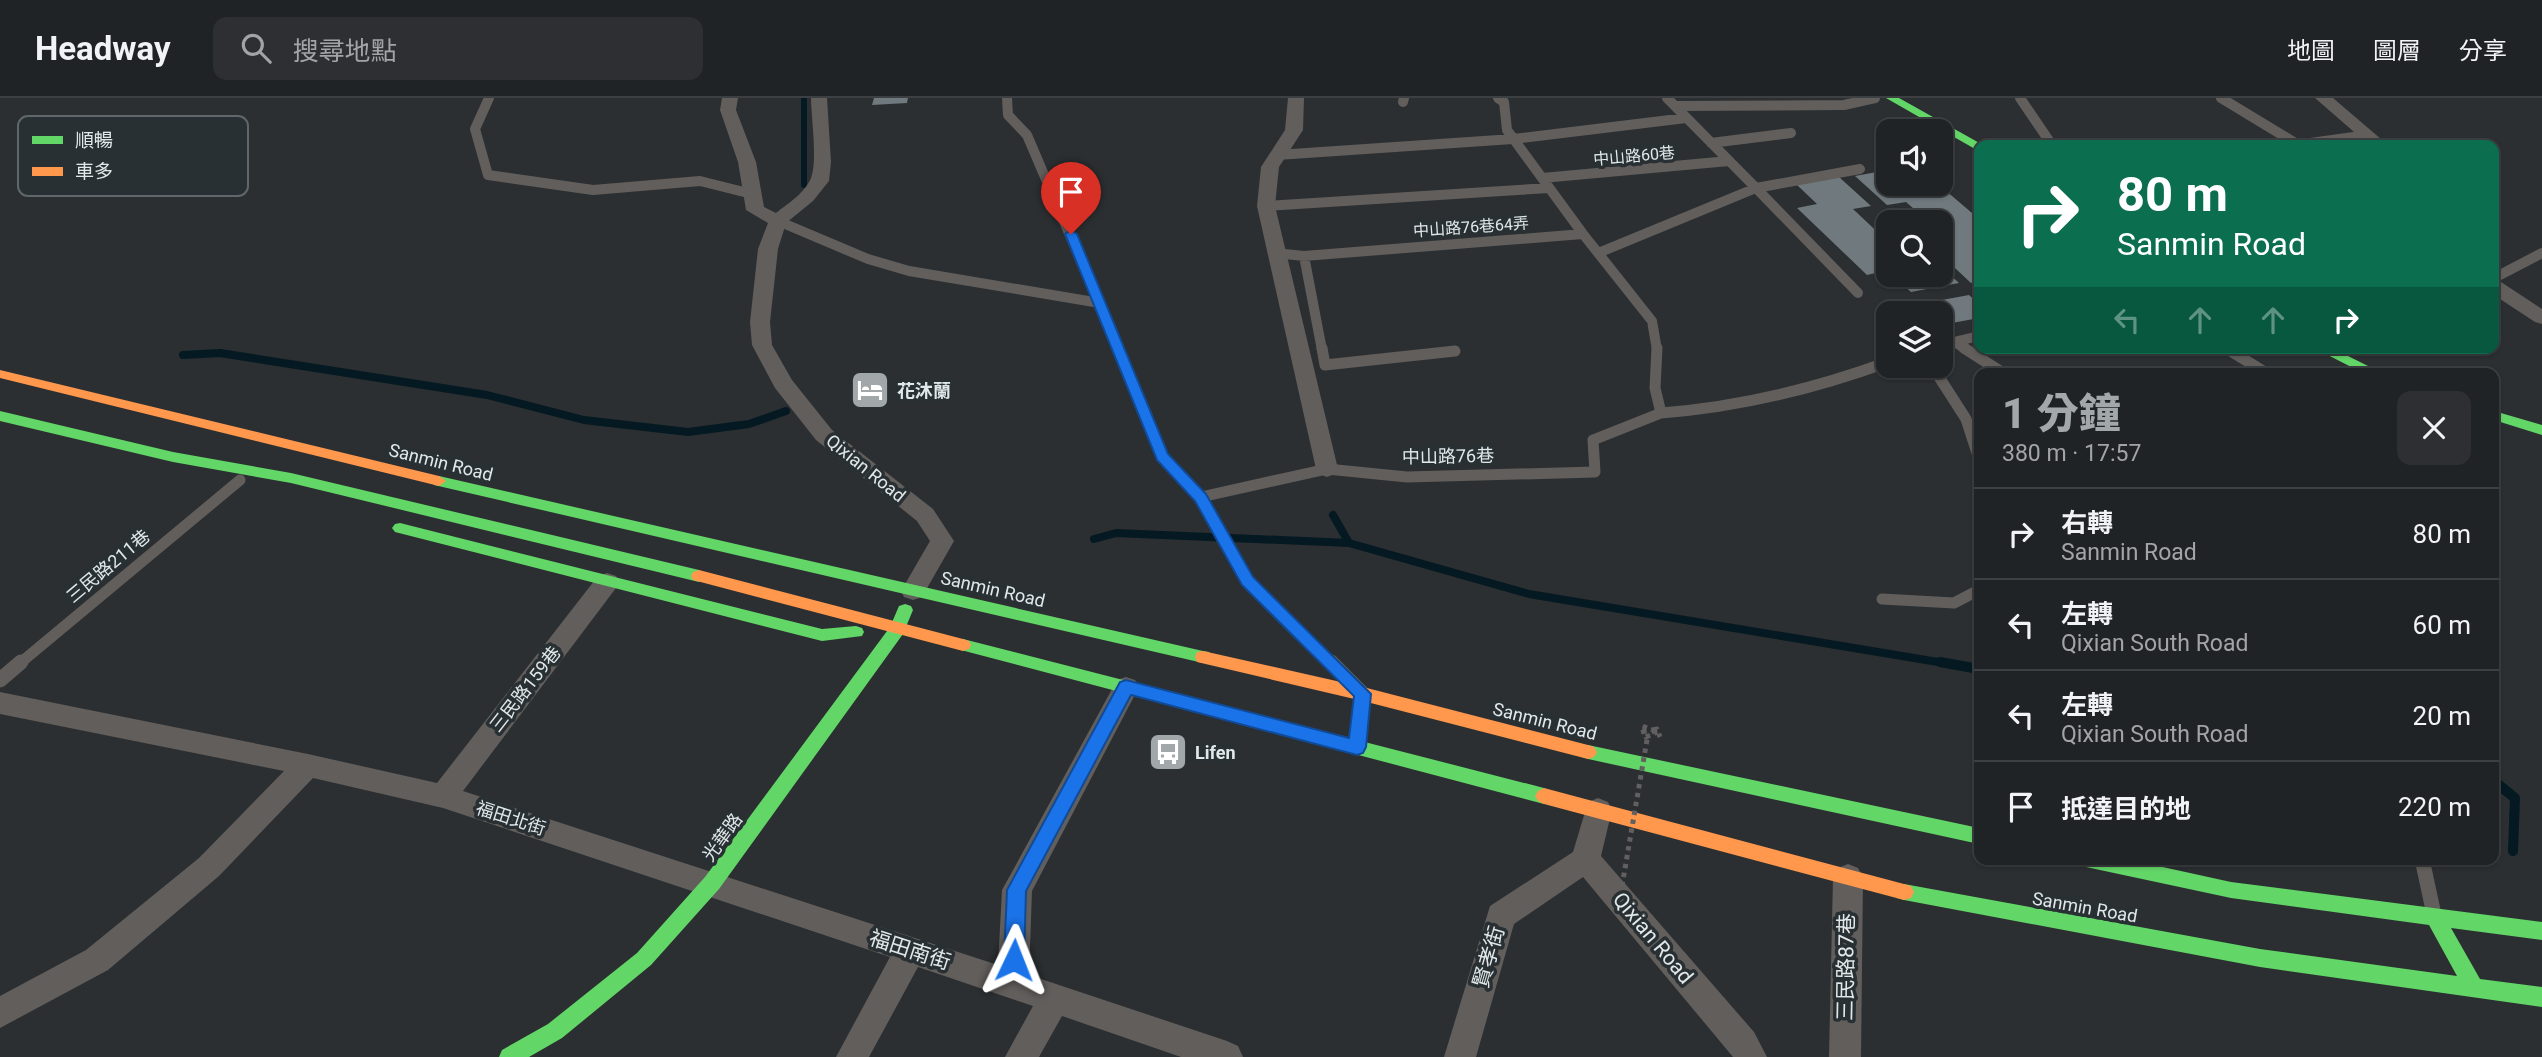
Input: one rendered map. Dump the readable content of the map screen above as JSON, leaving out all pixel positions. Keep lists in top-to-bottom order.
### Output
{
  "streets": {
    "street": [
      "Sanmin Road",
      "Qixian Road",
      "三民路159巷",
      "福田北街",
      "光華路",
      "福田南街",
      "賢孝街",
      "三民路87巷"
    ],
    "lane": [
      "中山路60巷",
      "中山路76巷64弄",
      "中山路76巷",
      "三民路211巷"
    ]
  },
  "crossings": [
    ["Sanmin Road", "Qixian Road"],
    ["Sanmin Road", "三民路211巷"],
    ["Sanmin Road", "三民路159巷"],
    ["Sanmin Road", "光華路"],
    ["Sanmin Road", "三民路87巷"],
    ["Qixian Road", "光華路"],
    ["Qixian Road", "賢孝街"],
    ["三民路159巷", "福田北街"],
    ["福田北街", "光華路"],
    ["福田北街", "福田南街"],
    ["光華路", "福田南街"]
  ],
  "places": {
    "hotel": ["花沐蘭"],
    "bus stop": ["Lifen"]
  },
  "legend": ["順暢", "車多"],
  "page": {
    "header": "Headway",
    "search": "搜尋地點",
    "nav": ["地圖", "圖層", "分享"],
    "turn": ["80 m", "Sanmin Road"],
    "heading": ["1 分鐘", "380 m · 17:57"],
    "list": [
      {
        "name": "右轉",
        "note": "Sanmin Road",
        "value": "80 m"
      },
      {
        "name": "左轉",
        "note": "Qixian South Road",
        "value": "60 m"
      },
      {
        "name": "左轉",
        "note": "Qixian South Road",
        "value": "20 m"
      },
      {
        "name": "抵達目的地",
        "value": "220 m"
      }
    ]
  }
}
